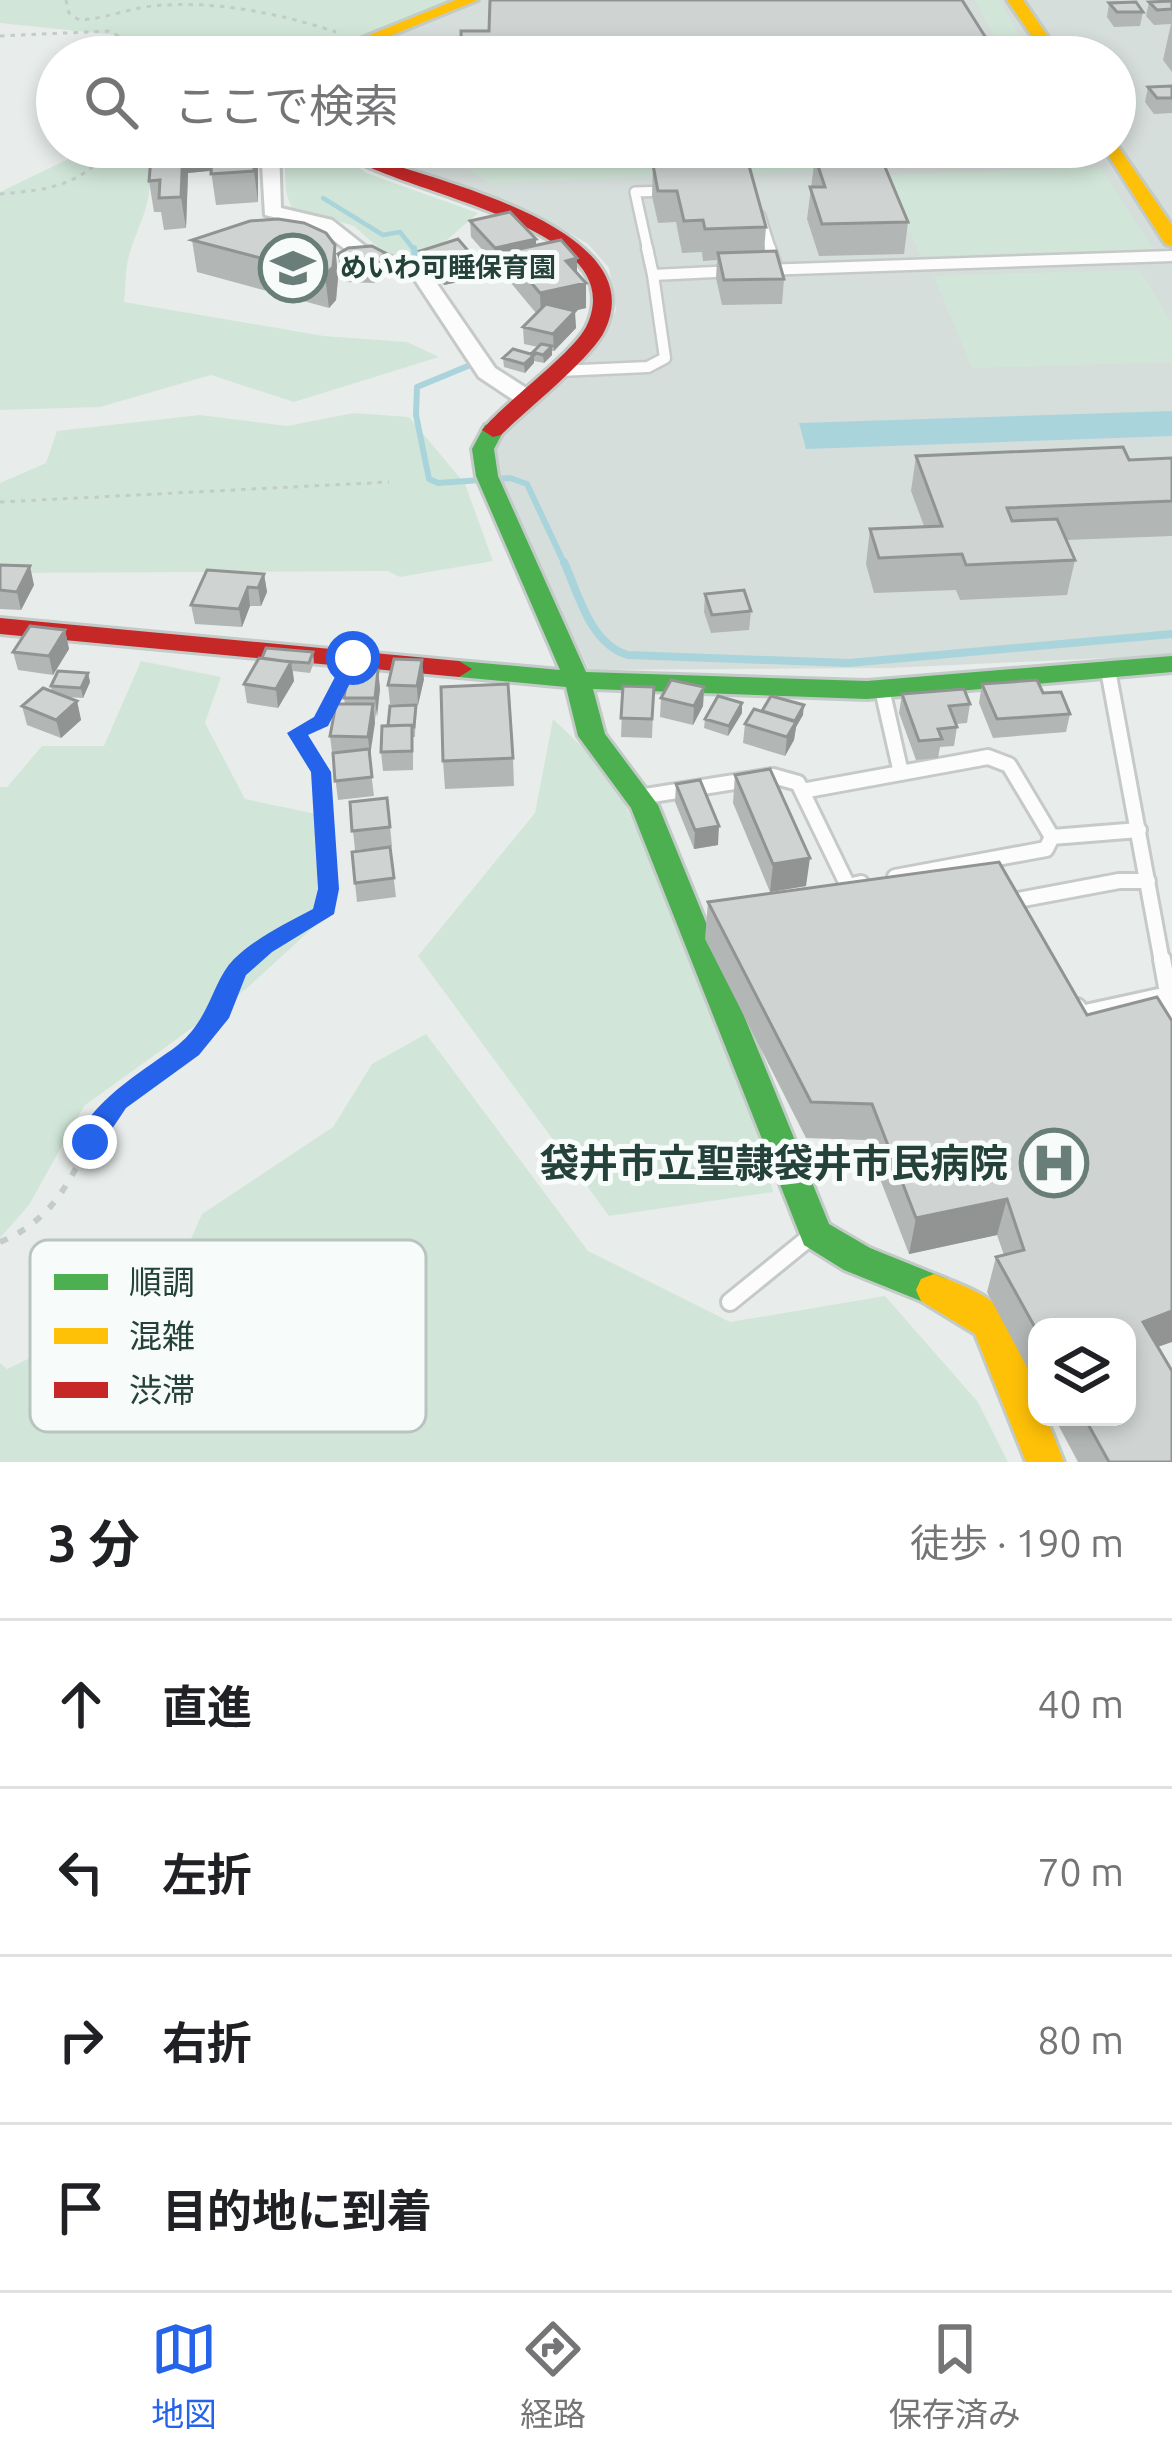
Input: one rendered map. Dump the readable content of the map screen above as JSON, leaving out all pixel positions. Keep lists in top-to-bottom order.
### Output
{
  "places": {
    "school or university": ["めいわ可睡保育園"],
    "hospital": ["袋井市立聖隷袋井市民病院"]
  },
  "legend": ["順調", "混雑", "渋滞"],
  "page": {
    "search": "ここで検索",
    "heading": ["3 分", "徒歩 · 190 m"],
    "list": [
      ["直進", "40 m"],
      ["左折", "70 m"],
      ["右折", "80 m"],
      "目的地に到着"
    ],
    "nav": ["地図", "経路", "保存済み"]
  }
}
